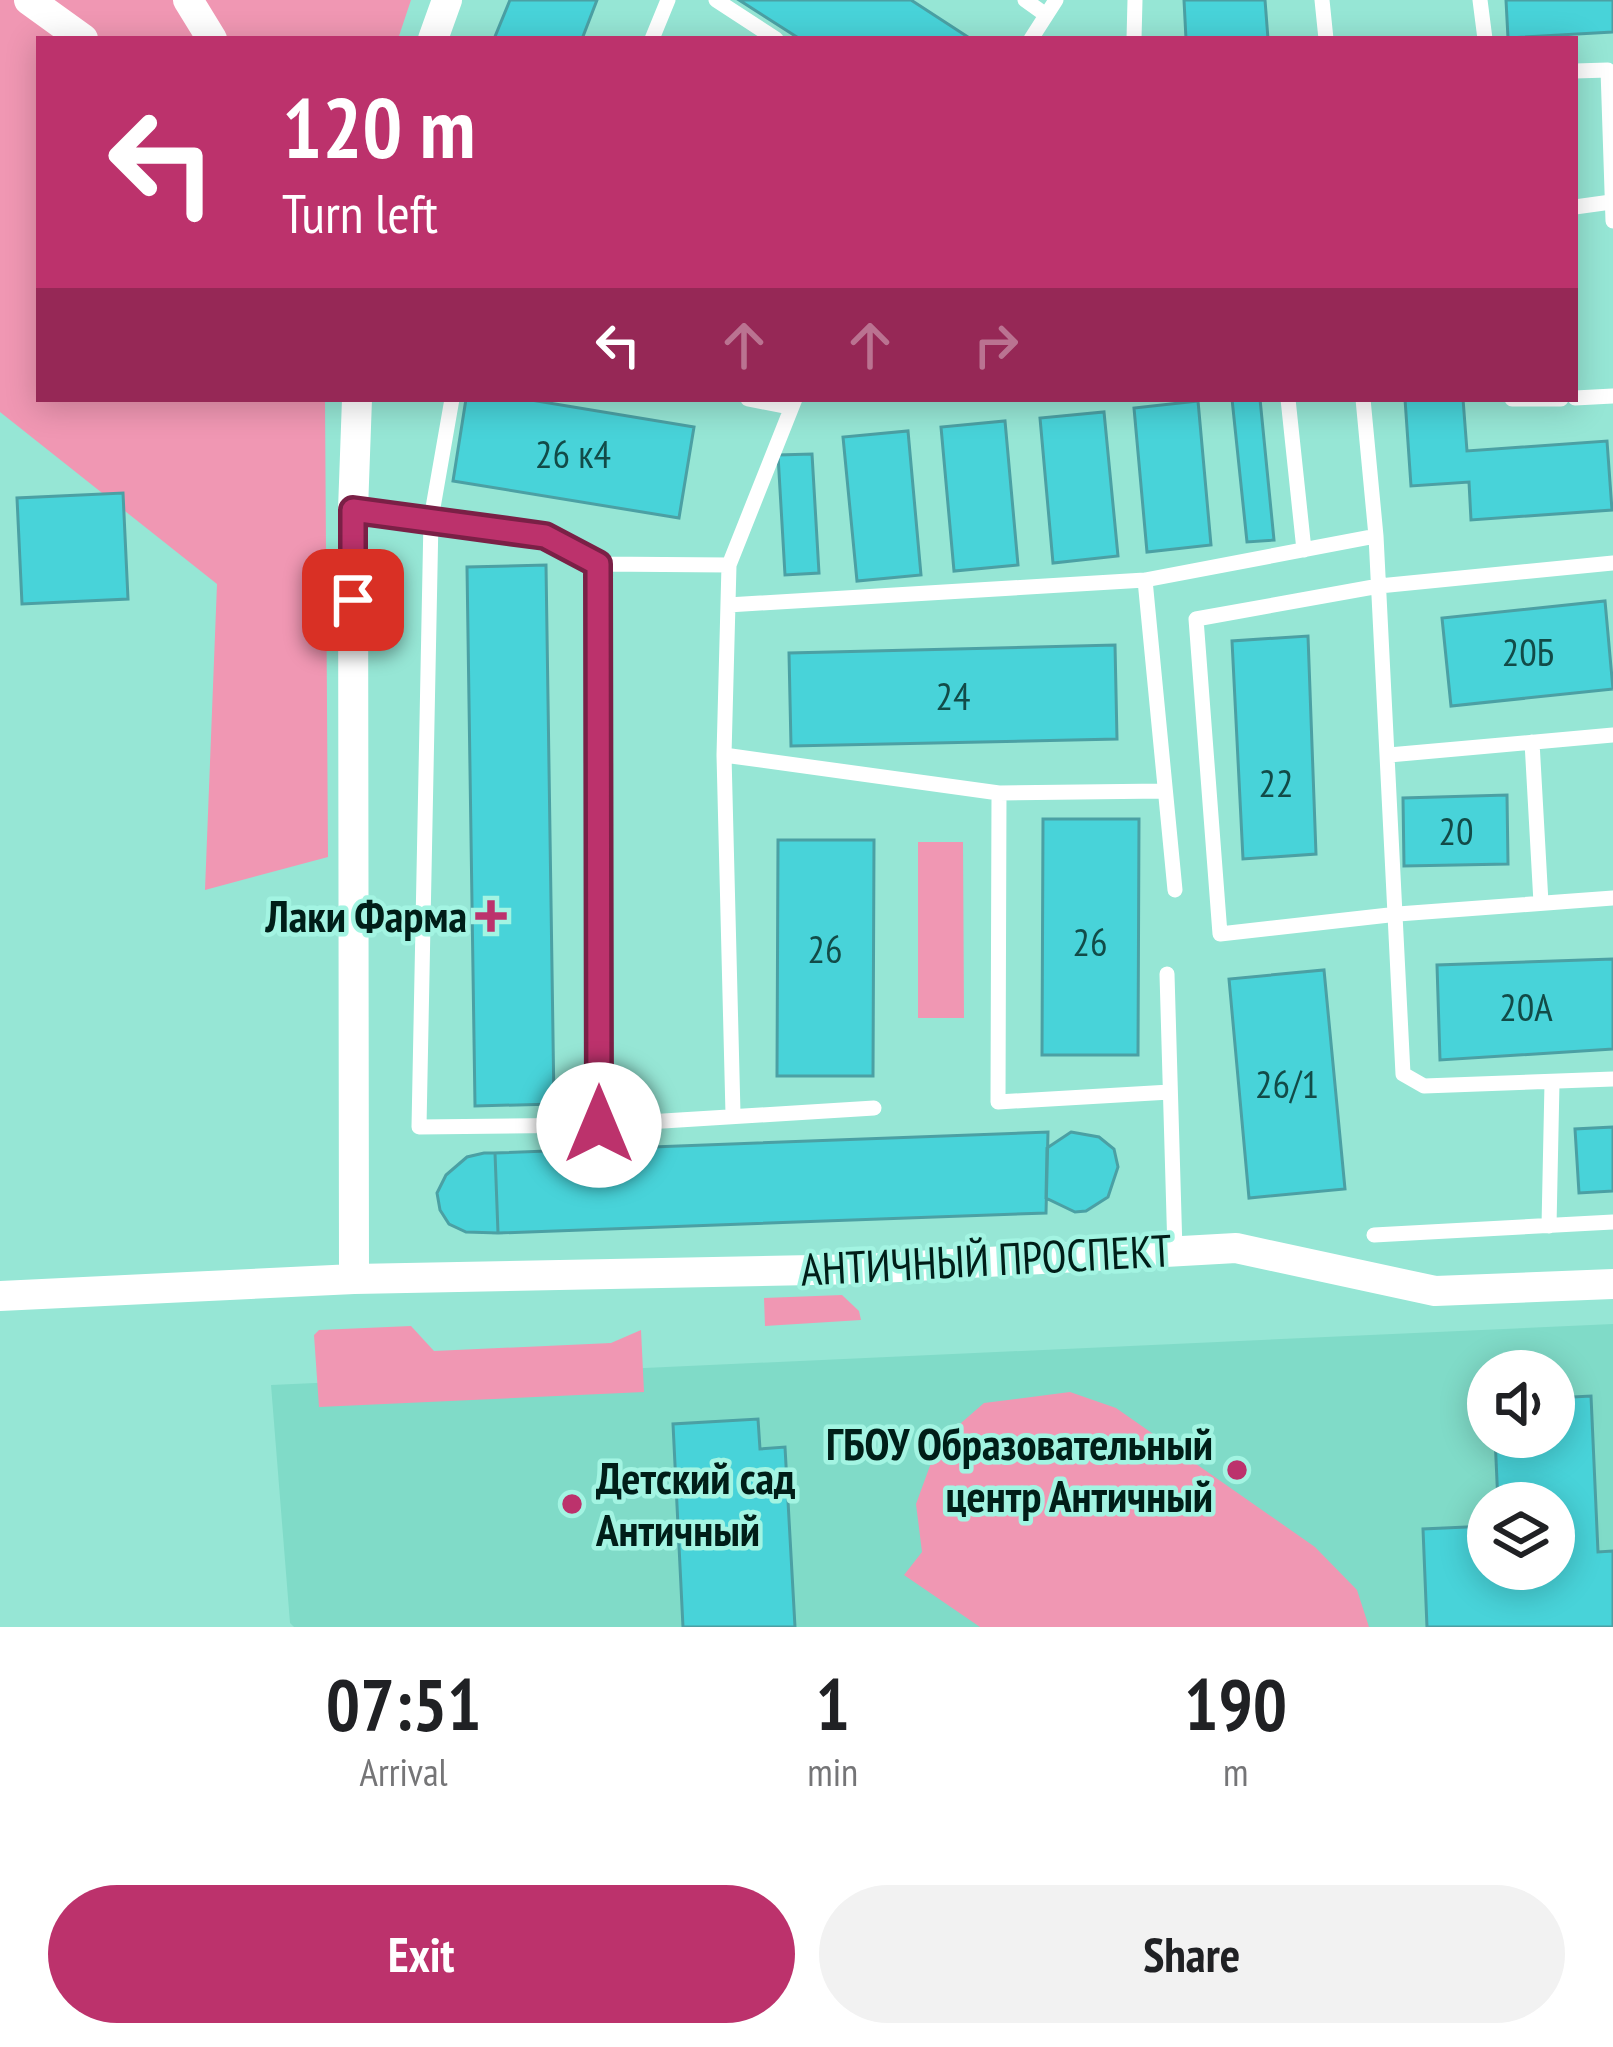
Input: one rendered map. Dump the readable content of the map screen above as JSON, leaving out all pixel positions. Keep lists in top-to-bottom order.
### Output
{
  "streets": {
    "street": ["АНТИЧНЫЙ ПРОСПЕКТ"]
  },
  "places": {
    "health": ["Лаки Фарма"],
    "other": ["ГБОУ Образовательный центр Античный", "Детский сад Античный"]
  },
  "house_numbers": [
    "26 к4",
    "20Б",
    "24",
    "22",
    "20",
    "26",
    "26",
    "20А",
    "26/1"
  ],
  "page": {
    "turn": ["120 m", "Turn left"],
    "eta": [
      "07:51",
      "Arrival",
      "1",
      "min",
      "190",
      "m"
    ],
    "buttons": ["Exit", "Share"]
  }
}
